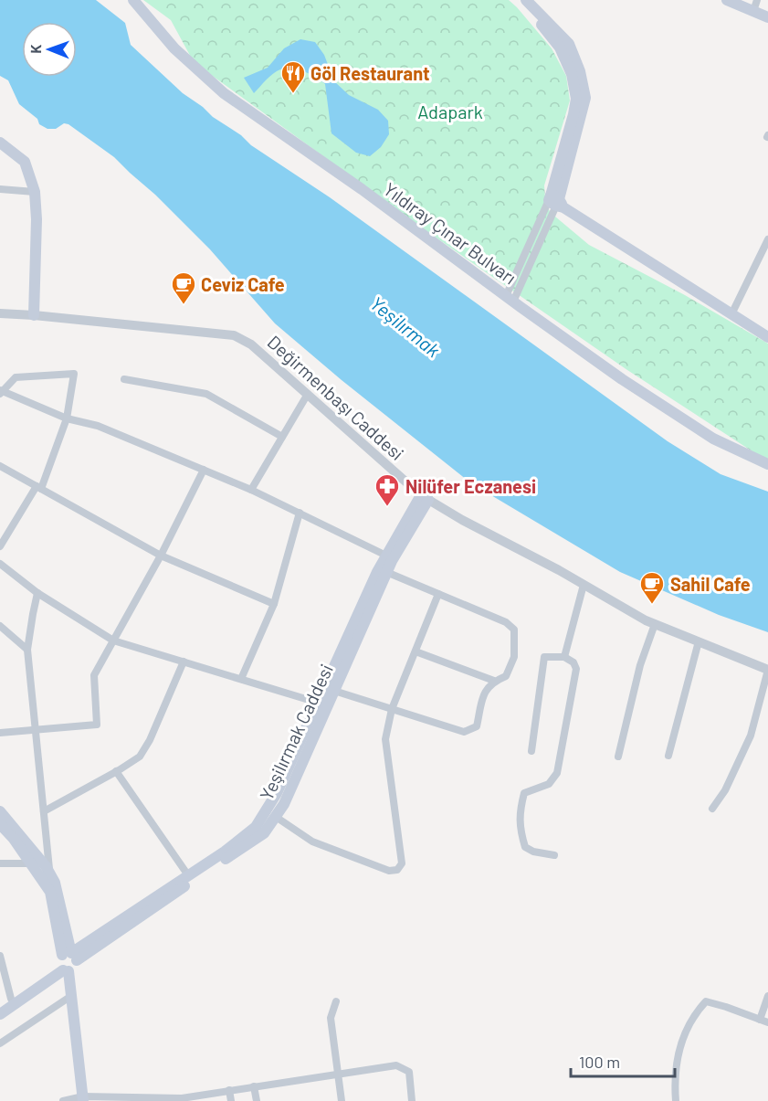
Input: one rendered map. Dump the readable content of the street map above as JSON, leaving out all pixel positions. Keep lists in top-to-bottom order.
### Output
{
  "streets": {
    "main road": ["Yıldıray Çınar Bulvarı", "Yeşilırmak Caddesi"],
    "street": ["Değirmenbaşı Caddesi"]
  },
  "crossings": [
    ["Değirmenbaşı Caddesi", "Yeşilırmak Caddesi"]
  ],
  "water": ["Yeşilırmak"],
  "parks": ["Adapark"],
  "places": {
    "restaurant": ["Göl Restaurant"],
    "cafe": ["Ceviz Cafe", "Sahil Cafe"],
    "pharmacy": ["Nilüfer Eczanesi"]
  },
  "scale_bar": "100 m",
  "north": "left"
}
